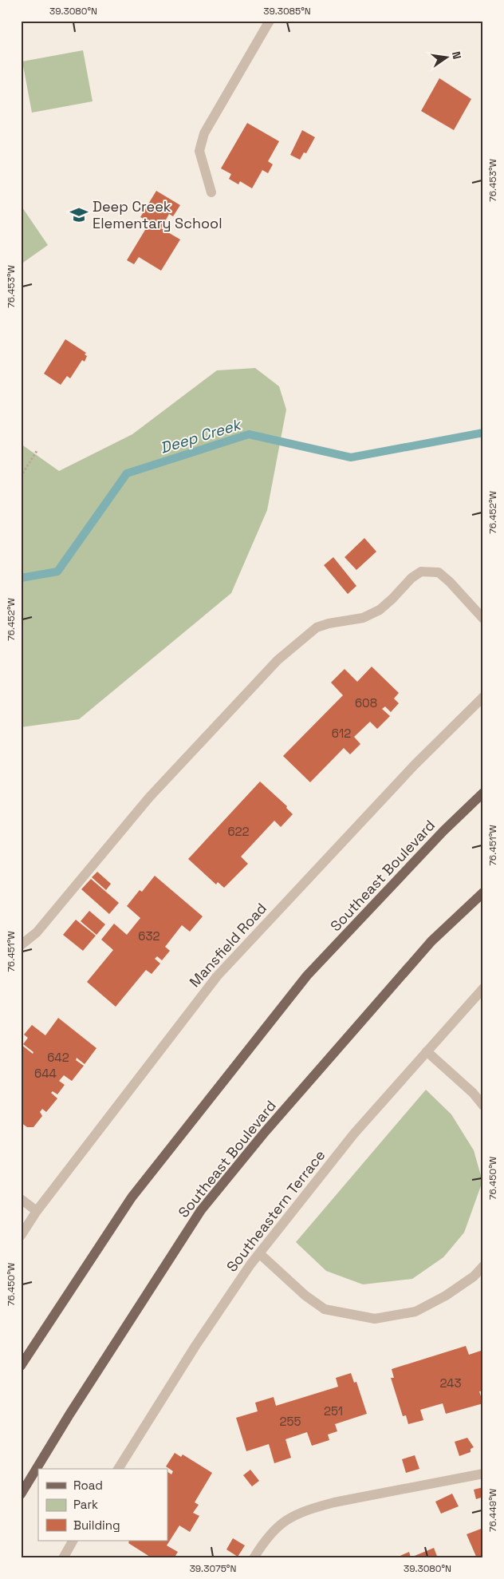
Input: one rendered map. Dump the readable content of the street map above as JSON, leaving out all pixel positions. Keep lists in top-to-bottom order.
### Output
{
  "streets": {
    "main road": ["Southeast Boulevard"],
    "street": ["Mansfield Road", "Southeastern Terrace"]
  },
  "water": ["Deep Creek"],
  "places": {
    "school or university": ["Deep Creek Elementary School"]
  },
  "house_numbers": [
    "608",
    "612",
    "622",
    "632",
    "642",
    "644",
    "243",
    "251",
    "255"
  ],
  "legend": ["Road", "Park", "Building"],
  "north": "right",
  "coordinates": [
    "39.3080°N",
    "39.3085°N",
    "76.453°W",
    "76.452°W",
    "76.451°W",
    "76.450°W",
    "76.449°W",
    "39.3075°N"
  ]
}
